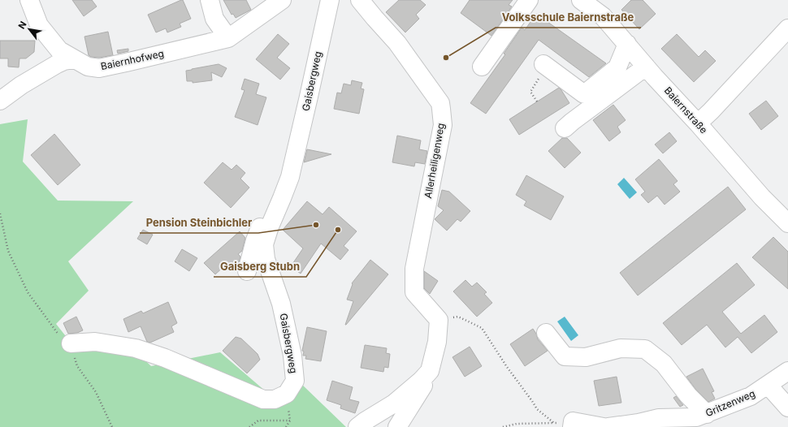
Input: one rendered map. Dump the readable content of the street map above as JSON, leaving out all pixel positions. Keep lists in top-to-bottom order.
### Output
{
  "streets": {
    "street": [
      "Baiernhofweg",
      "Gaisbergweg",
      "Baiernstraße",
      "Allerheiligenweg",
      "Gritzenweg"
    ]
  },
  "places": ["Volksschule Baiernstraße", "Pension Steinbichler", "Gaisberg Stubn"],
  "north": "top left"
}
